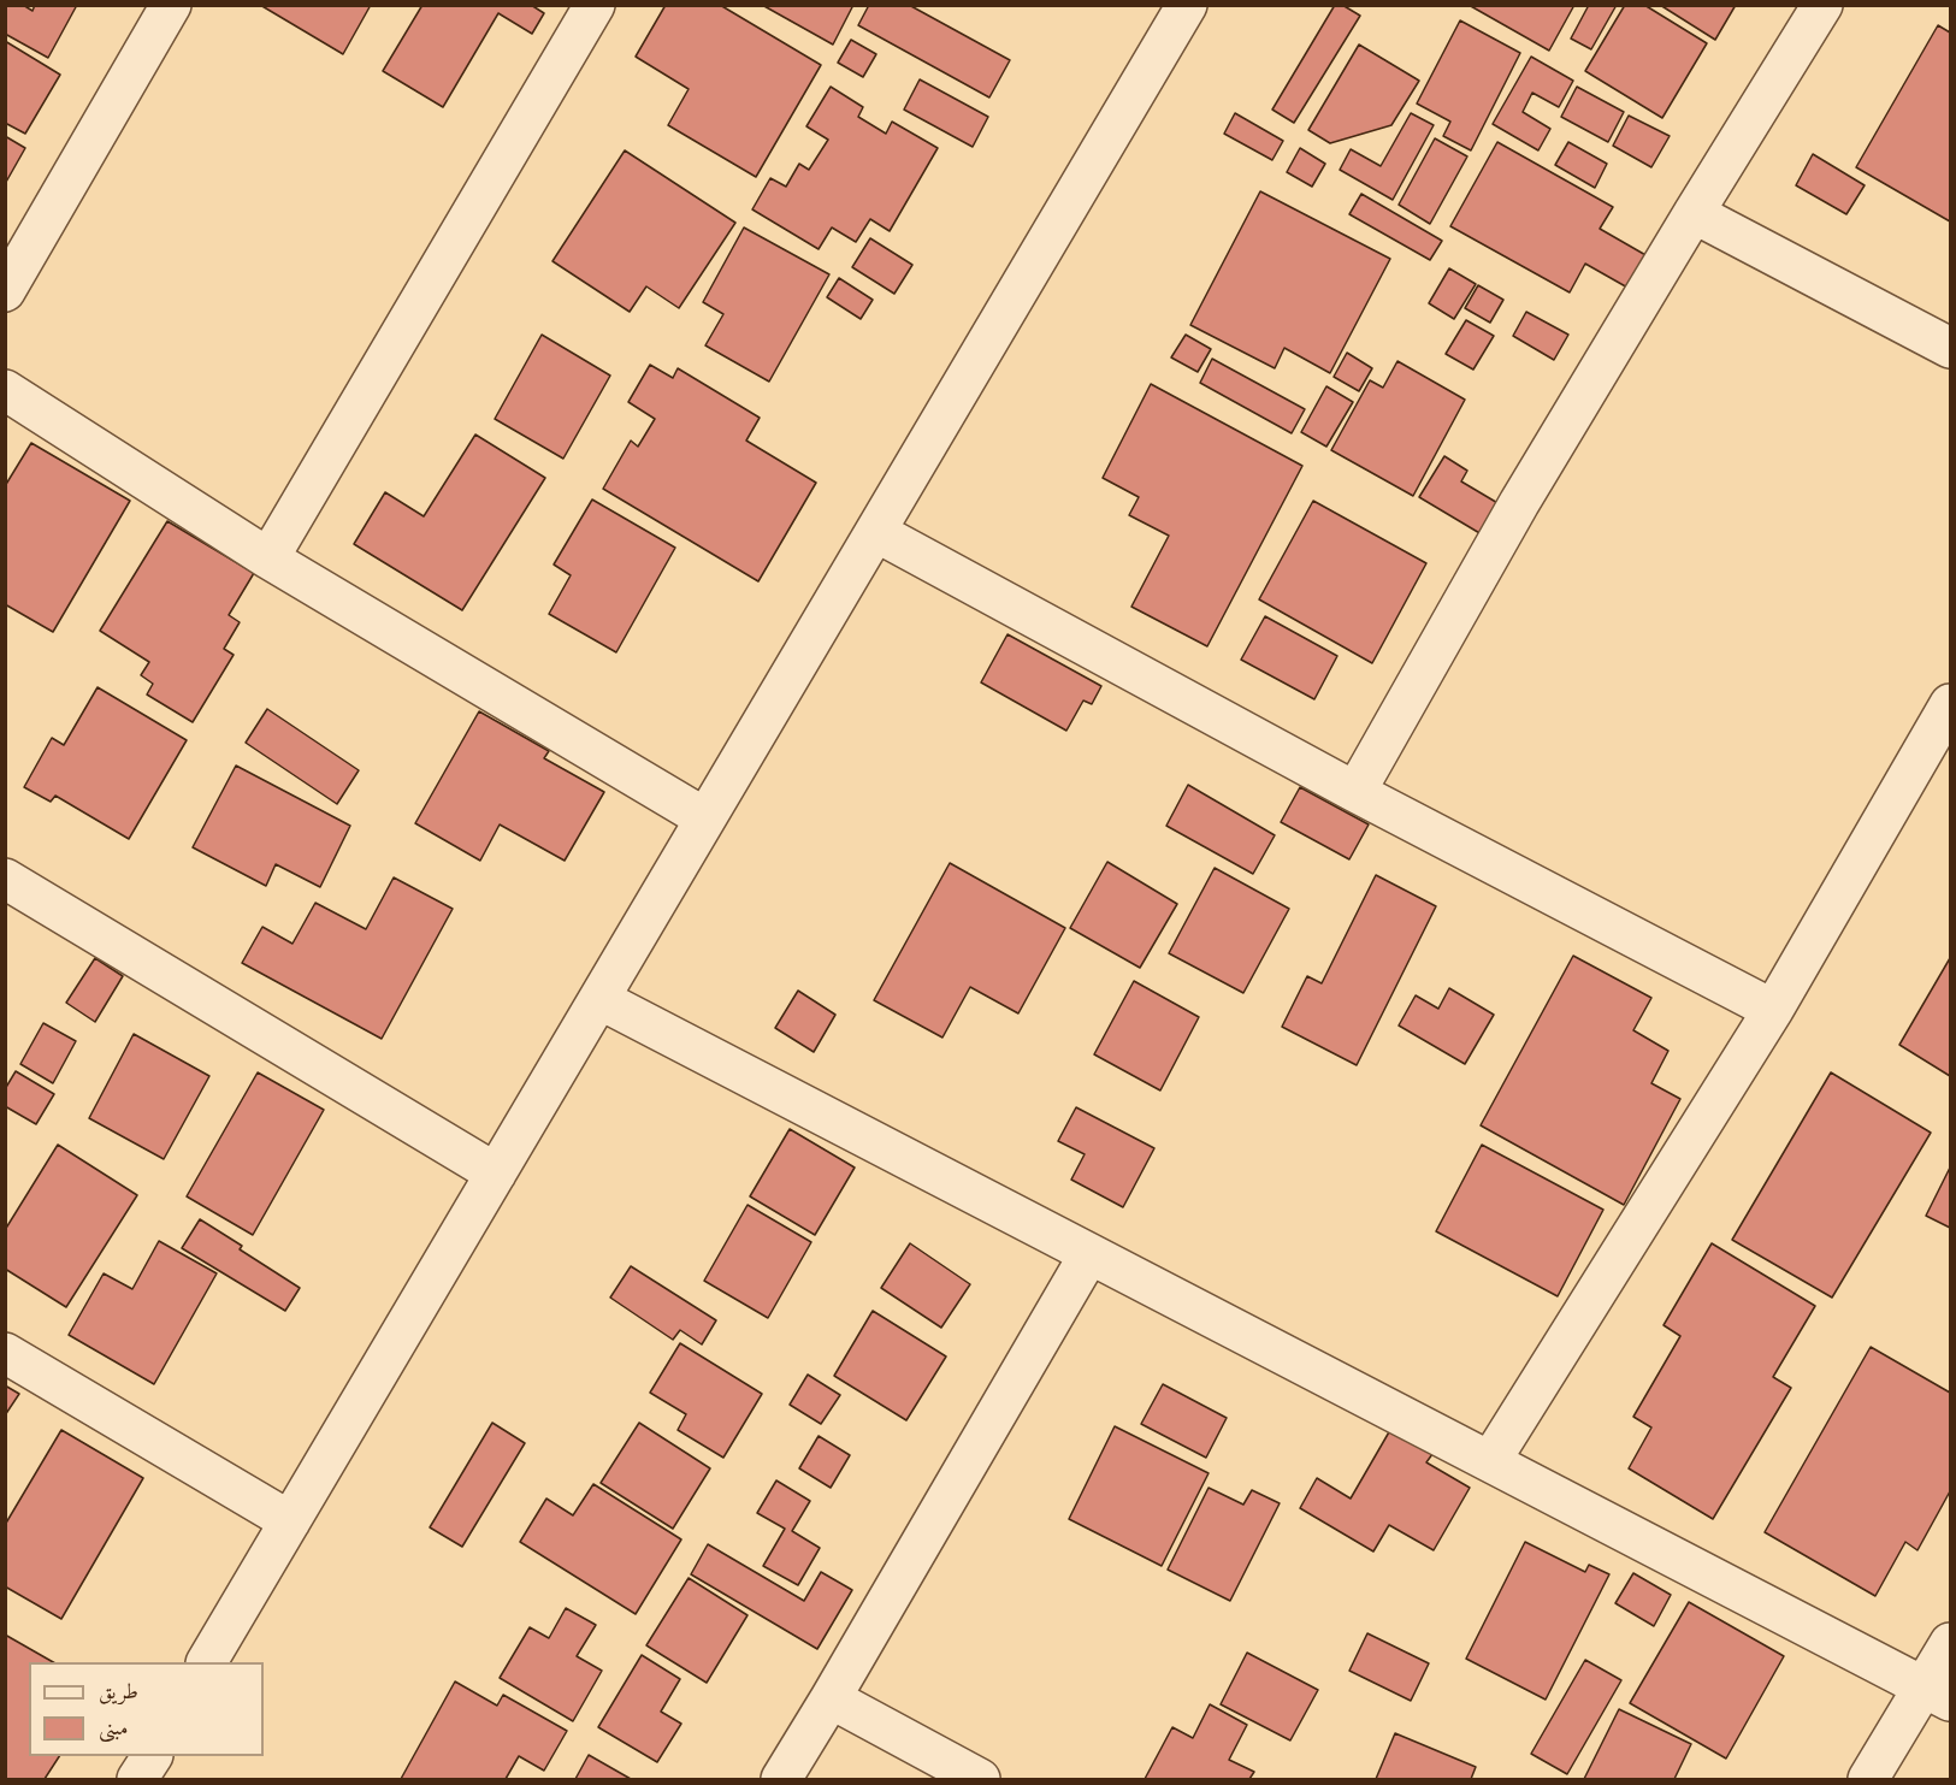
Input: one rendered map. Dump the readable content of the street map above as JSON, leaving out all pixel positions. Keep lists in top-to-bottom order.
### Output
{
  "legend": ["طريق", "مبنى"]
}
